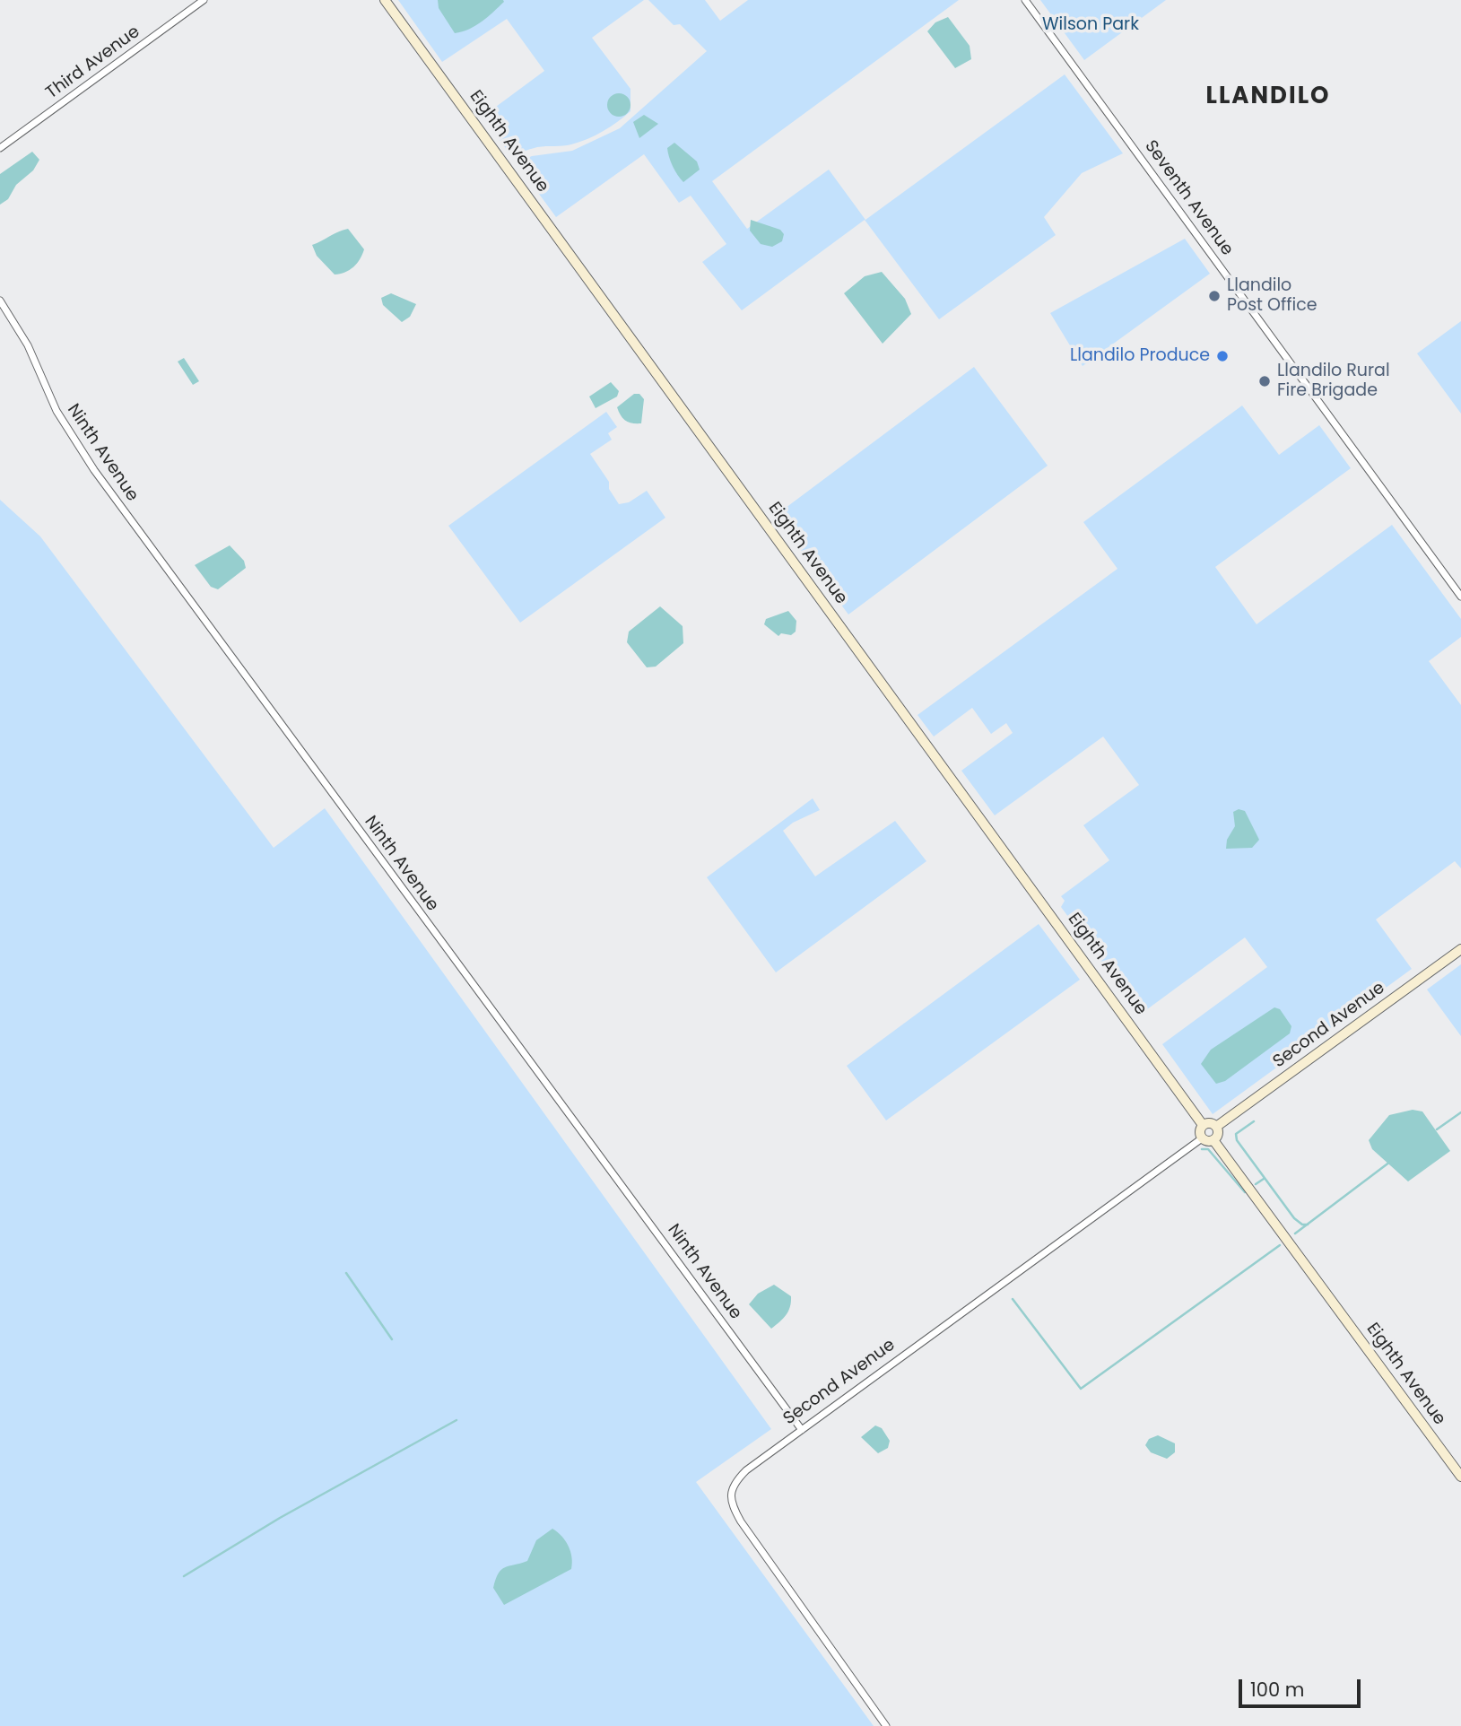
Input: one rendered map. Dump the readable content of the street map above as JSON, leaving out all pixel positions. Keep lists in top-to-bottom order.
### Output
{
  "streets": {
    "main road": ["Eighth Avenue", "Second Avenue"],
    "street": ["Third Avenue", "Seventh Avenue", "Ninth Avenue"]
  },
  "crossings": [
    ["Eighth Avenue", "Second Avenue"],
    ["Ninth Avenue", "Second Avenue"]
  ],
  "districts": ["LLANDILO"],
  "parks": ["Wilson Park"],
  "places": ["Llandilo Post Office", "Llandilo Produce", "Llandilo Rural Fire Brigade"],
  "scale_bar": "100 m"
}
